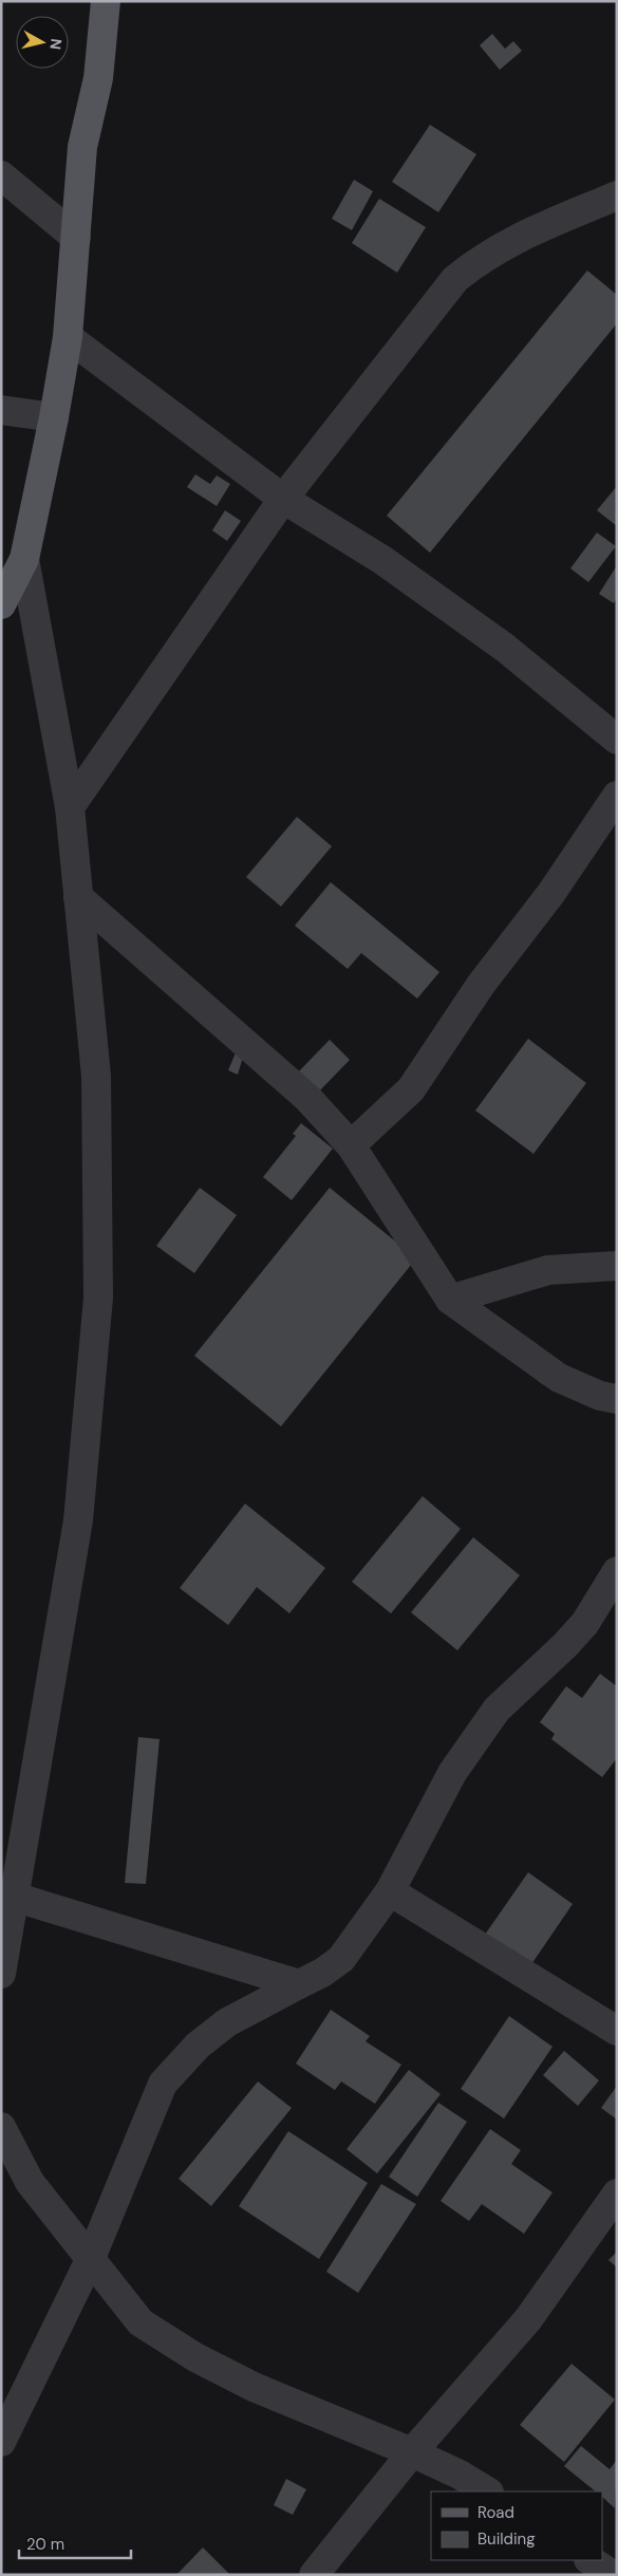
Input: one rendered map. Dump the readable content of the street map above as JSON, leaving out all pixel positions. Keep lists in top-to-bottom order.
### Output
{
  "legend": ["Road", "Building"],
  "scale_bar": "20 m",
  "north": "right"
}
